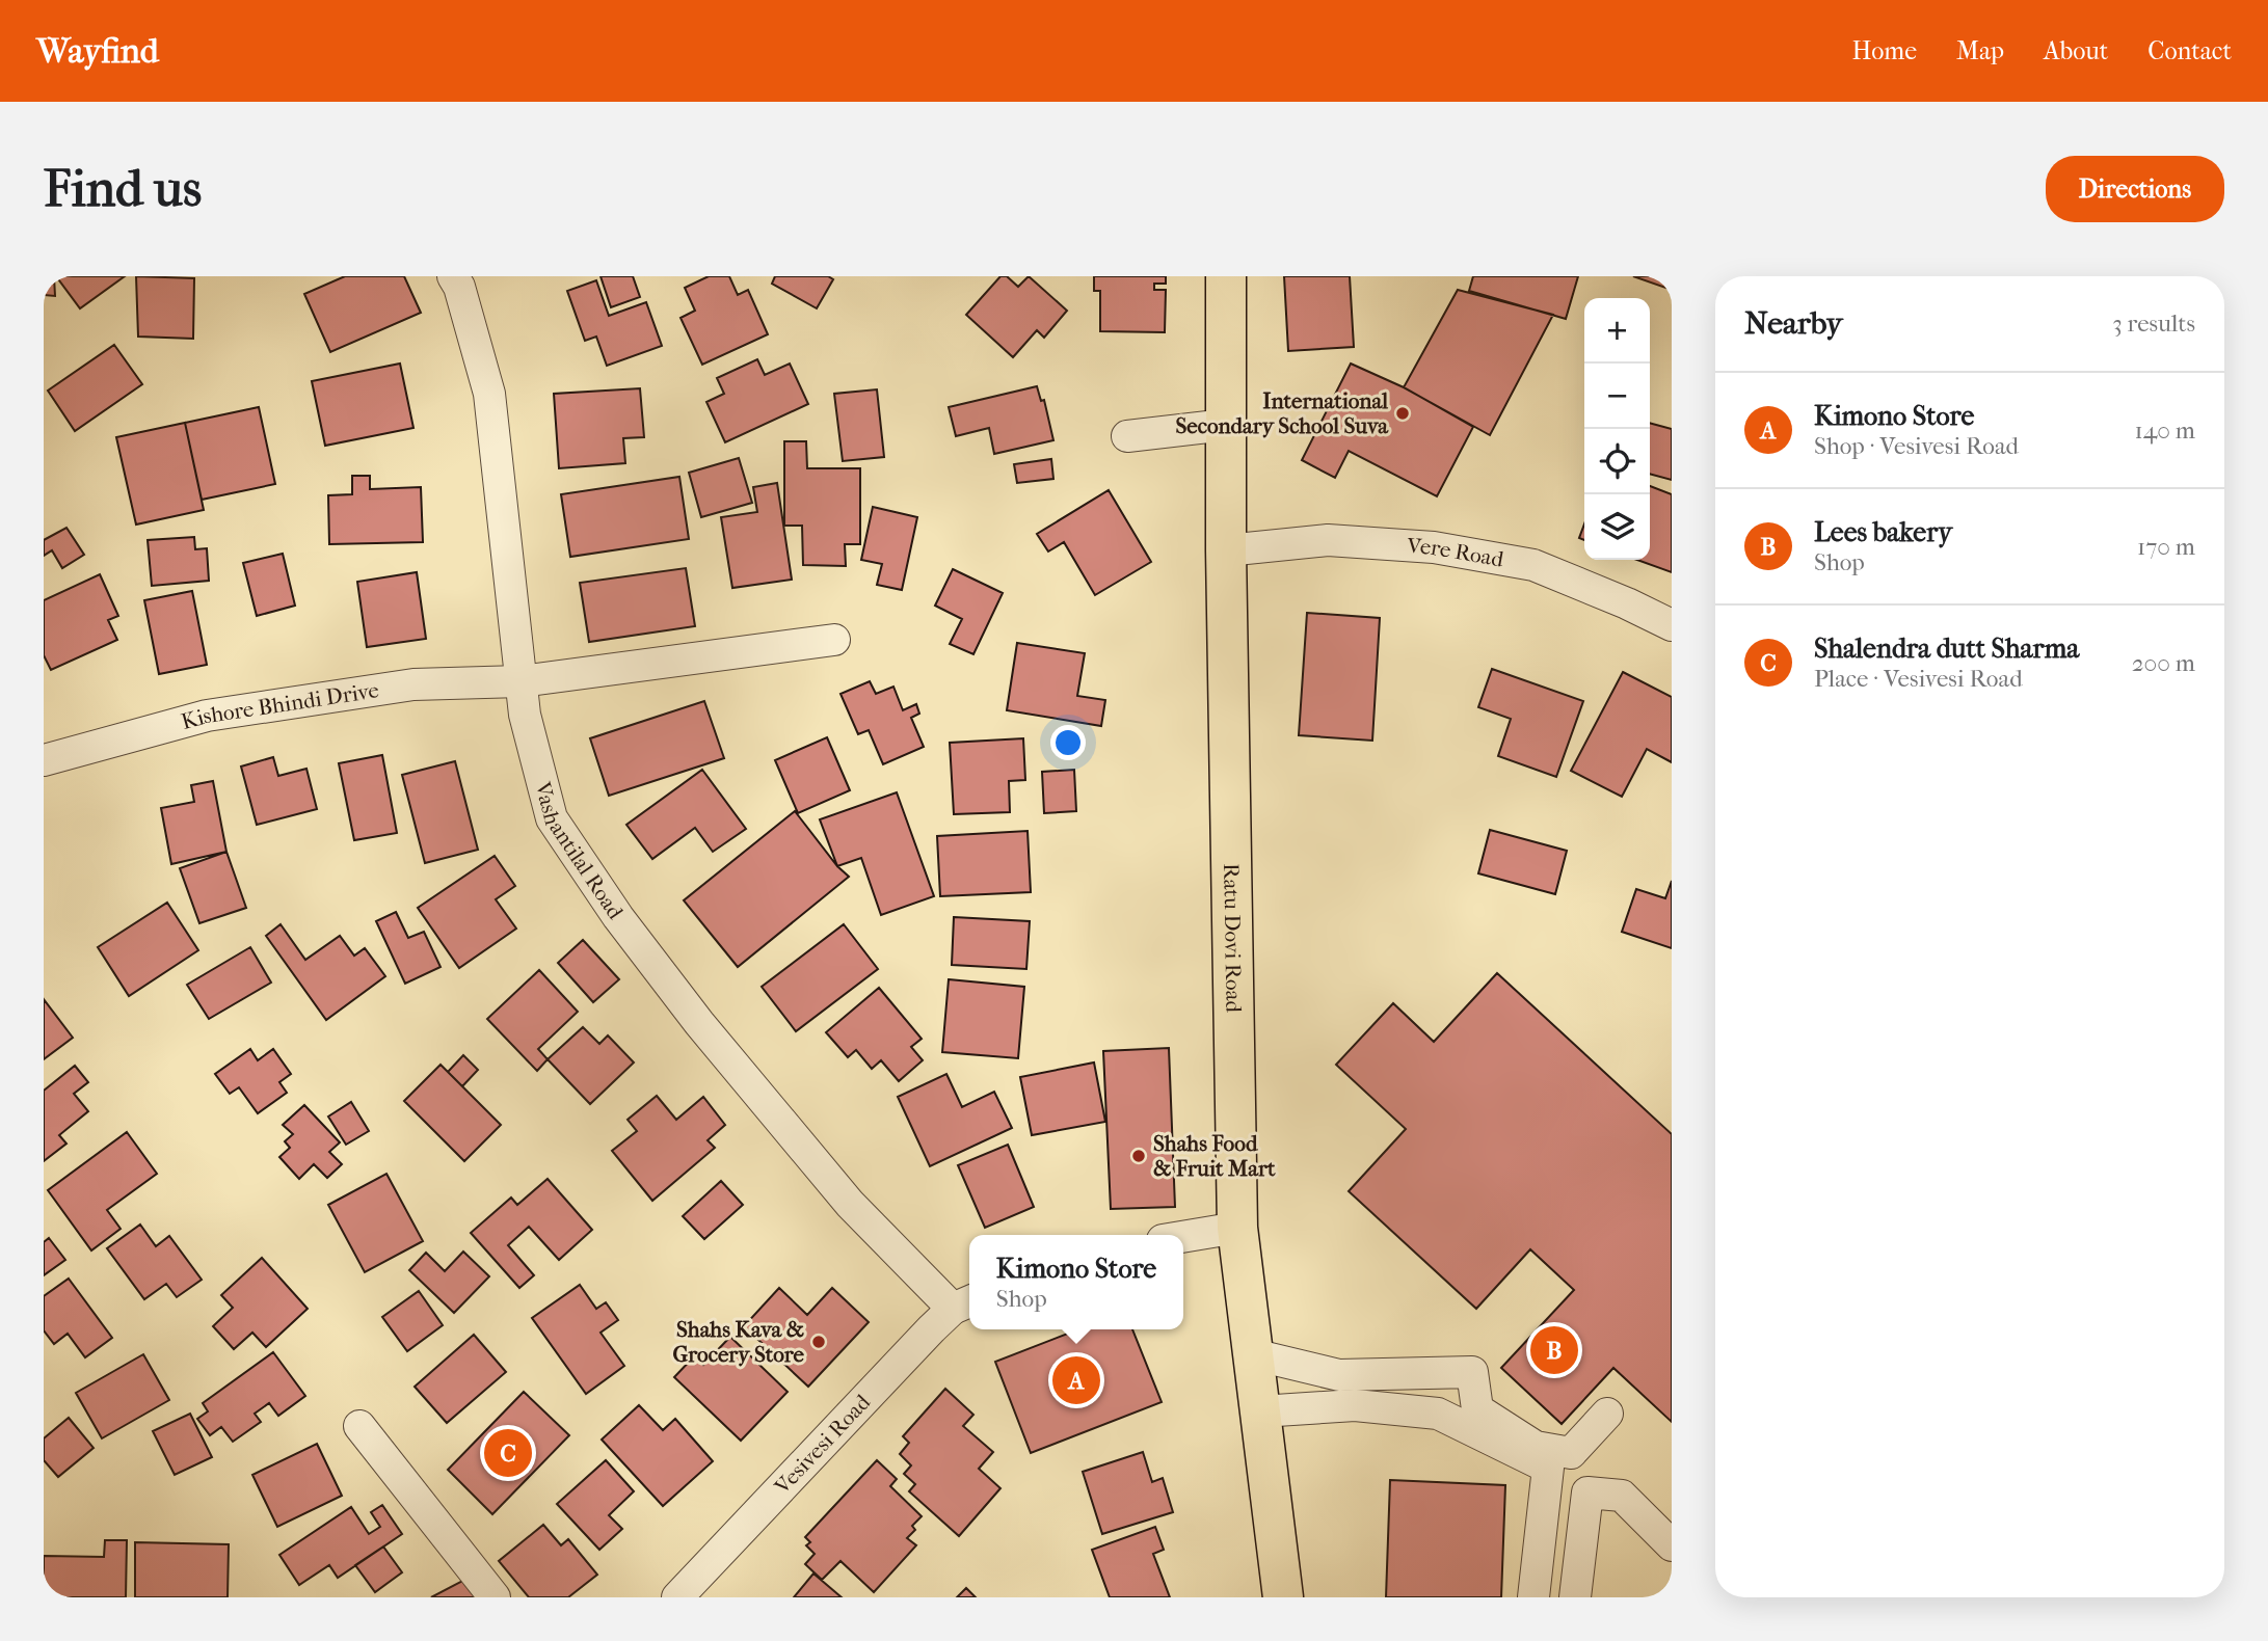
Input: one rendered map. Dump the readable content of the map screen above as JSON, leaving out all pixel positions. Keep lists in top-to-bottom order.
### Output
{
  "streets": {
    "main road": ["Ratu Dovi Road"],
    "street": [
      "Vere Road",
      "Kishore Bhindi Drive",
      "Vashantilal Road",
      "Vesivesi Road"
    ]
  },
  "crossings": [
    ["Vere Road", "Ratu Dovi Road"],
    ["Kishore Bhindi Drive", "Vashantilal Road"],
    ["Vashantilal Road", "Vesivesi Road"]
  ],
  "places": ["International Secondary School Suva", "Shahs Food & Fruit Mart", "Shahs Kava & Grocery Store"],
  "page": {
    "header": "Wayfind",
    "nav": [
      "Home",
      "Map",
      "About",
      "Contact"
    ],
    "buttons": "Directions",
    "title": "Find us",
    "heading": ["Nearby", "3 results"],
    "map_buttons": ["+", "−"],
    "list": [
      {
        "mark": "A",
        "name": "Kimono Store",
        "note": "Shop · Vesivesi Road",
        "value": "140 m"
      },
      {
        "mark": "B",
        "name": "Lees bakery",
        "note": "Shop",
        "value": "170 m"
      },
      {
        "mark": "C",
        "name": "Shalendra dutt Sharma",
        "note": "Place · Vesivesi Road",
        "value": "200 m"
      }
    ],
    "popup": ["Kimono Store", "Shop"],
    "pins": ["B", "A", "C"]
  }
}
